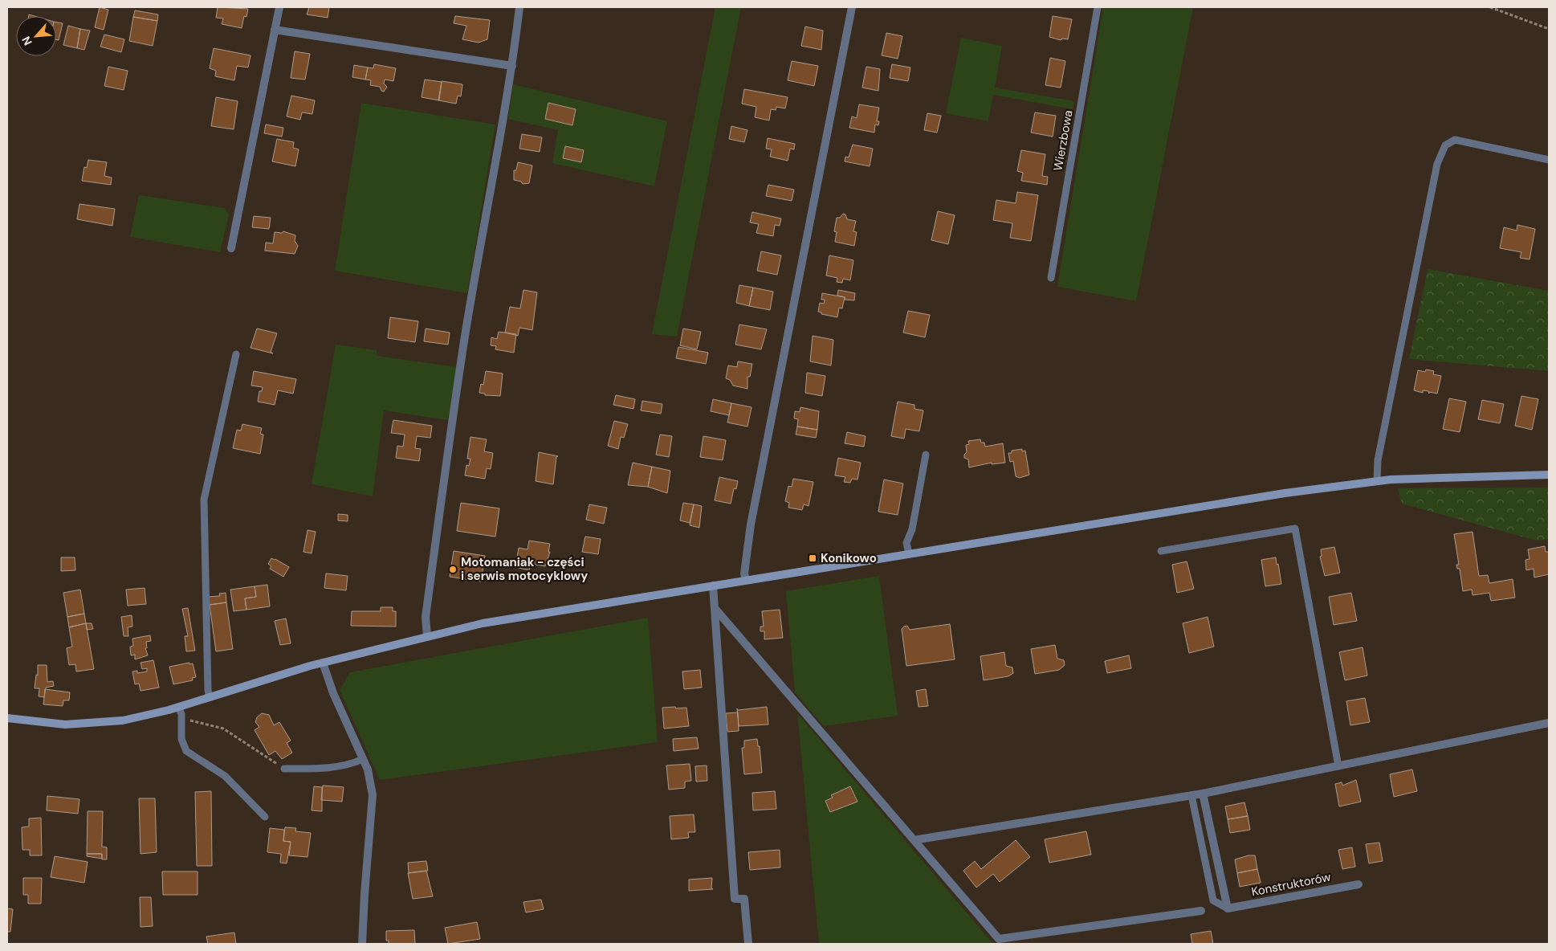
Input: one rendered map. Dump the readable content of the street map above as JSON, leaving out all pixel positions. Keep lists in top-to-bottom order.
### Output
{
  "streets": {
    "street": ["Konstruktorów"],
    "lane": ["Wierzbowa"]
  },
  "places": {
    "transit": ["Konikowo"],
    "other": ["Motomaniak - części i serwis motocyklowy"]
  },
  "north": "bottom left"
}
